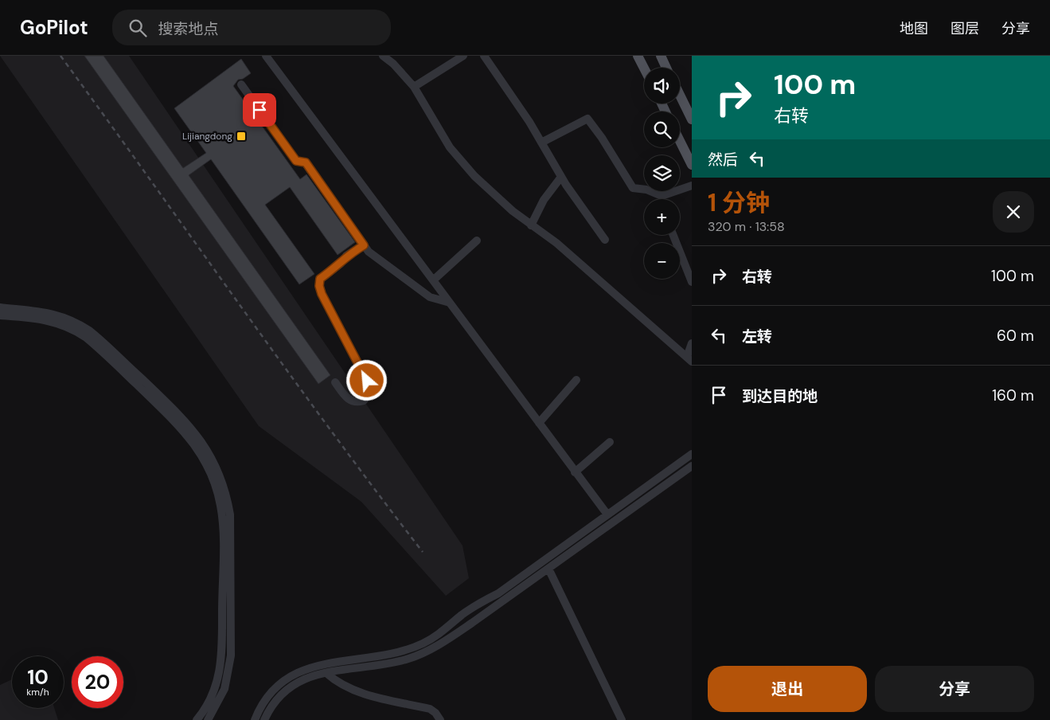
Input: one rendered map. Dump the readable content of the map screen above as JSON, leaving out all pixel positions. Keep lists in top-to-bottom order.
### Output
{
  "places": {
    "transit": ["Lijiangdong"]
  },
  "page": {
    "header": "GoPilot",
    "search": "搜索地点",
    "nav": ["地图", "图层", "分享"],
    "turn": ["100 m", "右转"],
    "map_buttons": ["+", "−"],
    "then": "然后",
    "heading": ["1 分钟", "320 m · 13:58"],
    "list": [
      {
        "name": "右转",
        "value": "100 m"
      },
      {
        "name": "左转",
        "value": "60 m"
      },
      {
        "name": "到达目的地",
        "value": "160 m"
      }
    ],
    "speed": "10 km/h",
    "limit": "20",
    "buttons": ["退出", "分享"]
  }
}
